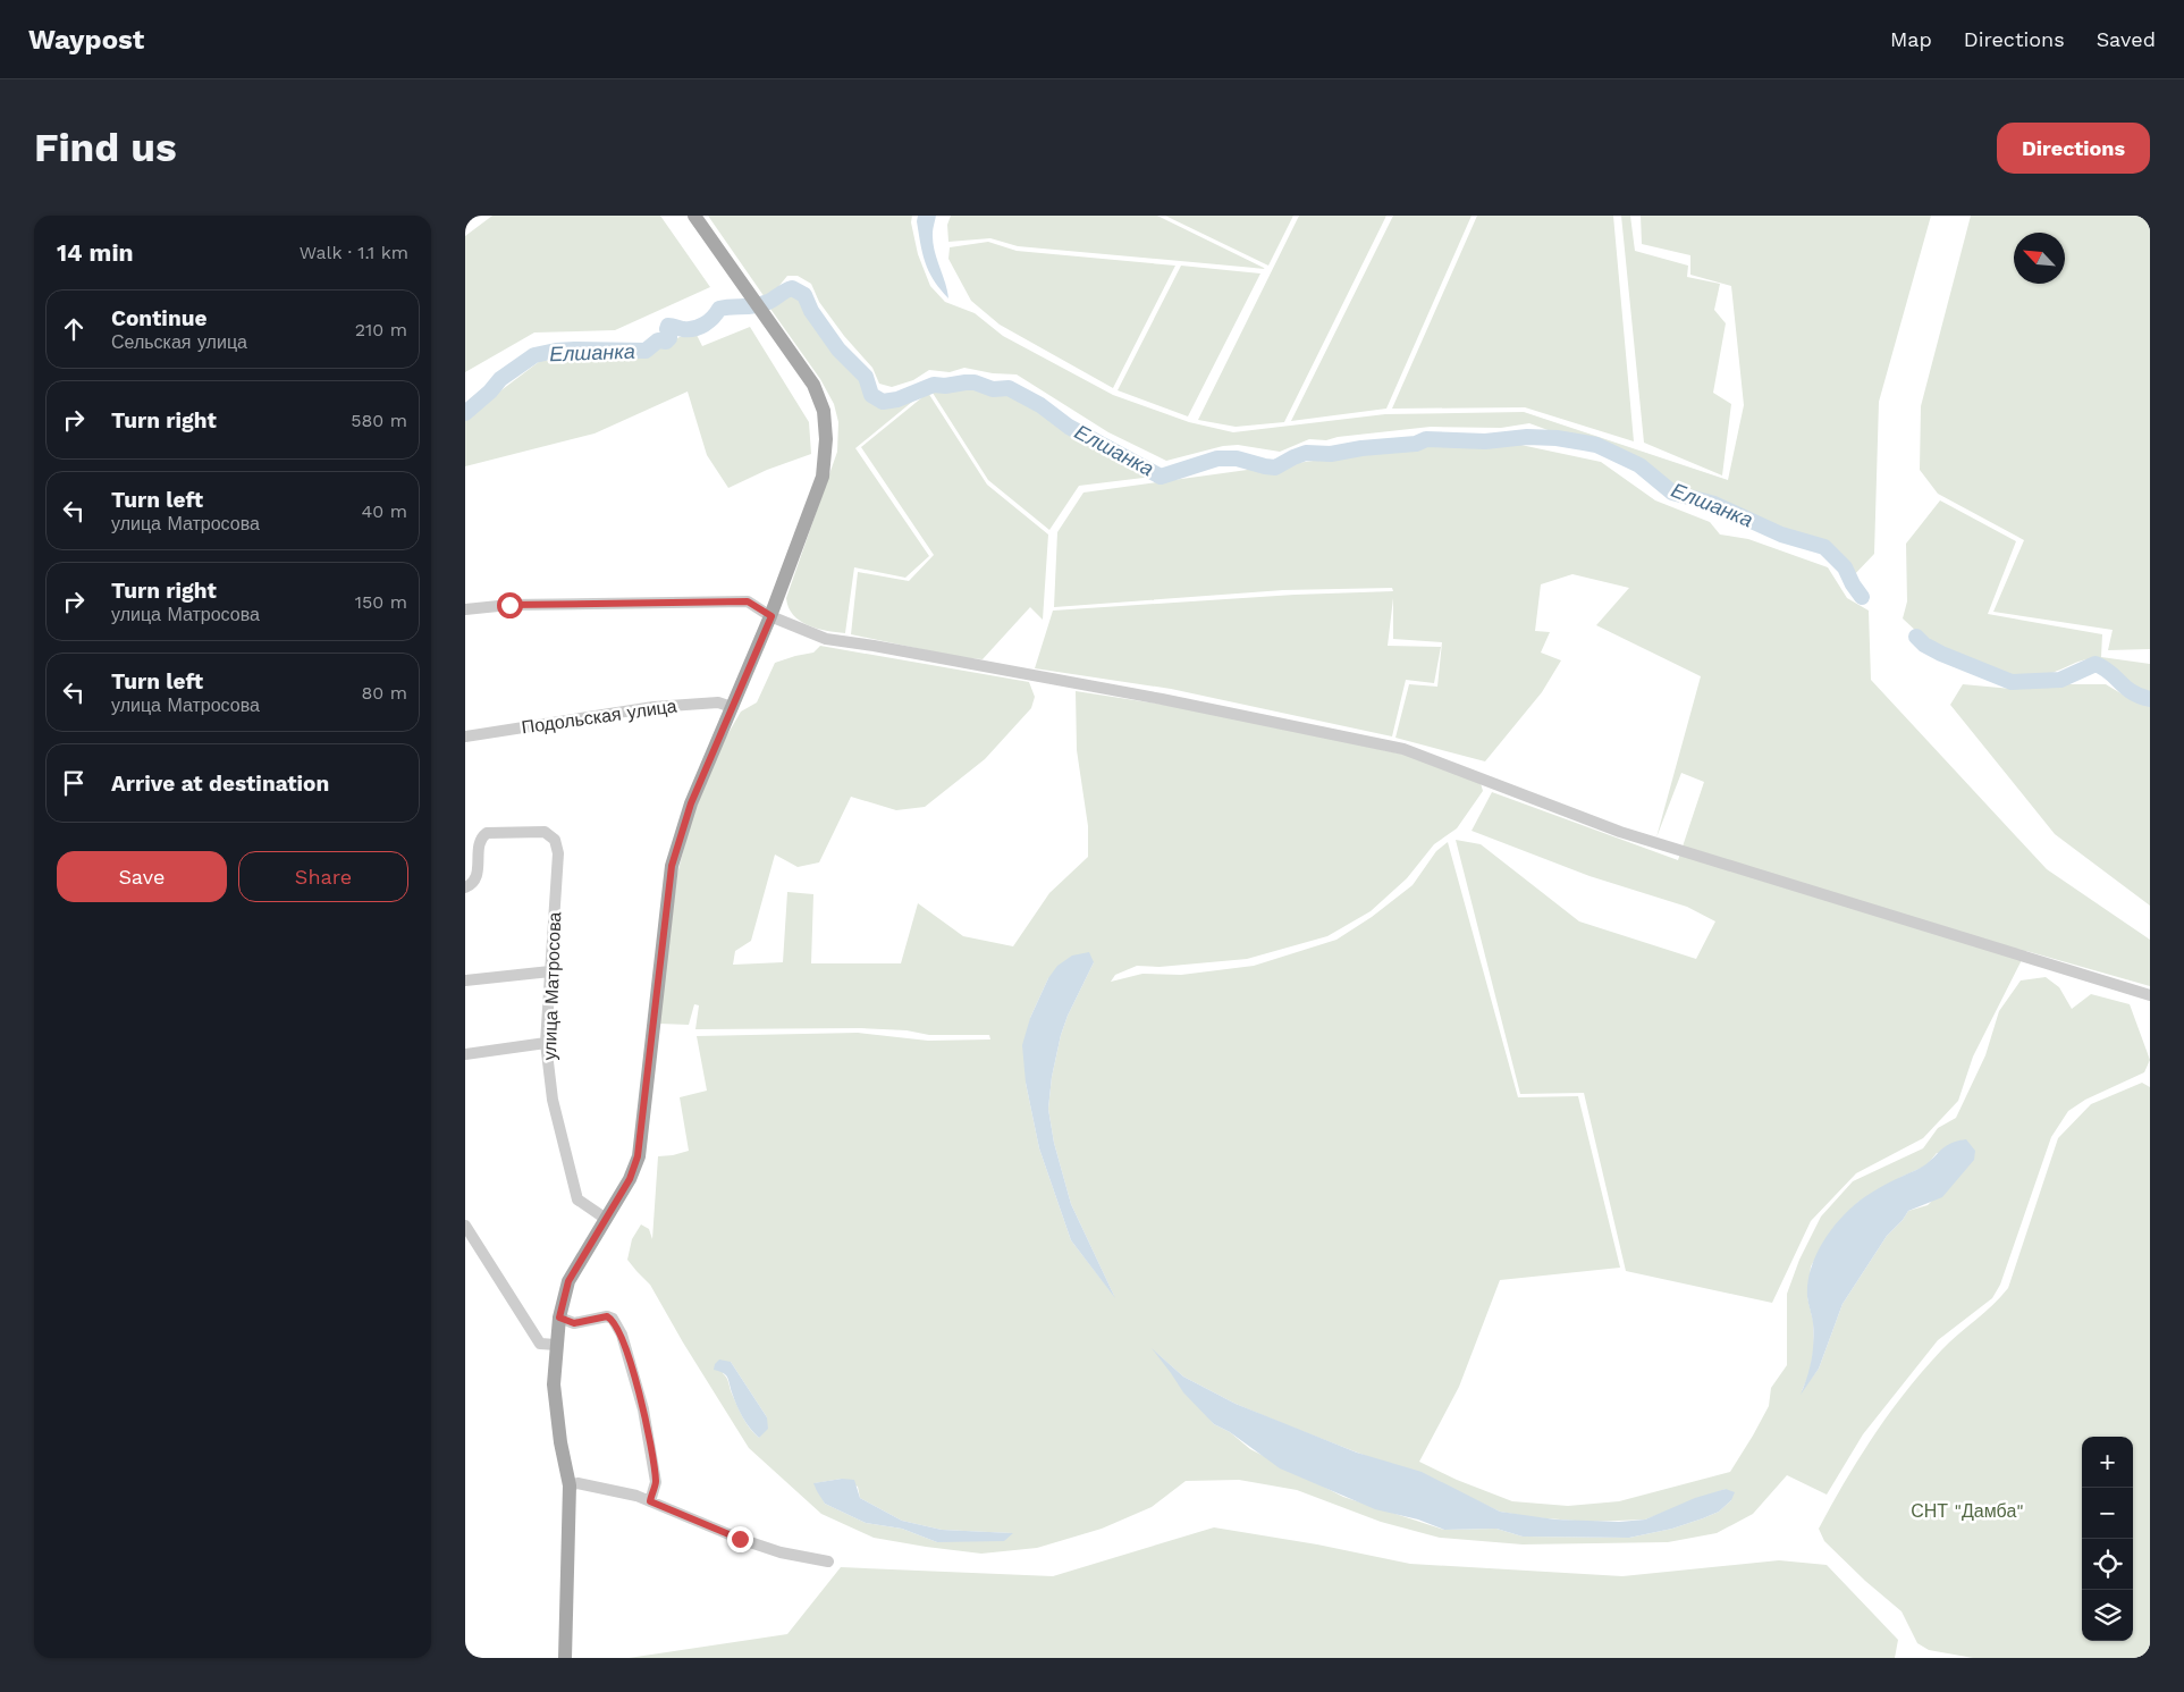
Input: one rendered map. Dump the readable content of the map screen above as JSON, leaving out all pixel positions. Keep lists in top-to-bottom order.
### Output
{
  "streets": {
    "street": ["Подольская улица", "улица Матросова"]
  },
  "water": ["Елшанка"],
  "parks": ["СНТ \"Дамба\""],
  "north": "top left",
  "page": {
    "header": "Waypost",
    "nav": ["Map", "Directions", "Saved"],
    "buttons": [
      "Directions",
      ["Save", "Share"]
    ],
    "title": "Find us",
    "heading": ["14 min", "Walk · 1.1 km"],
    "list": [
      ["Continue", "Сельская улица", "210 m"],
      ["Turn right", "580 m"],
      ["Turn left", "улица Матросова", "40 m"],
      ["Turn right", "улица Матросова", "150 m"],
      ["Turn left", "улица Матросова", "80 m"],
      "Arrive at destination"
    ],
    "map_buttons": ["+", "−"]
  }
}
